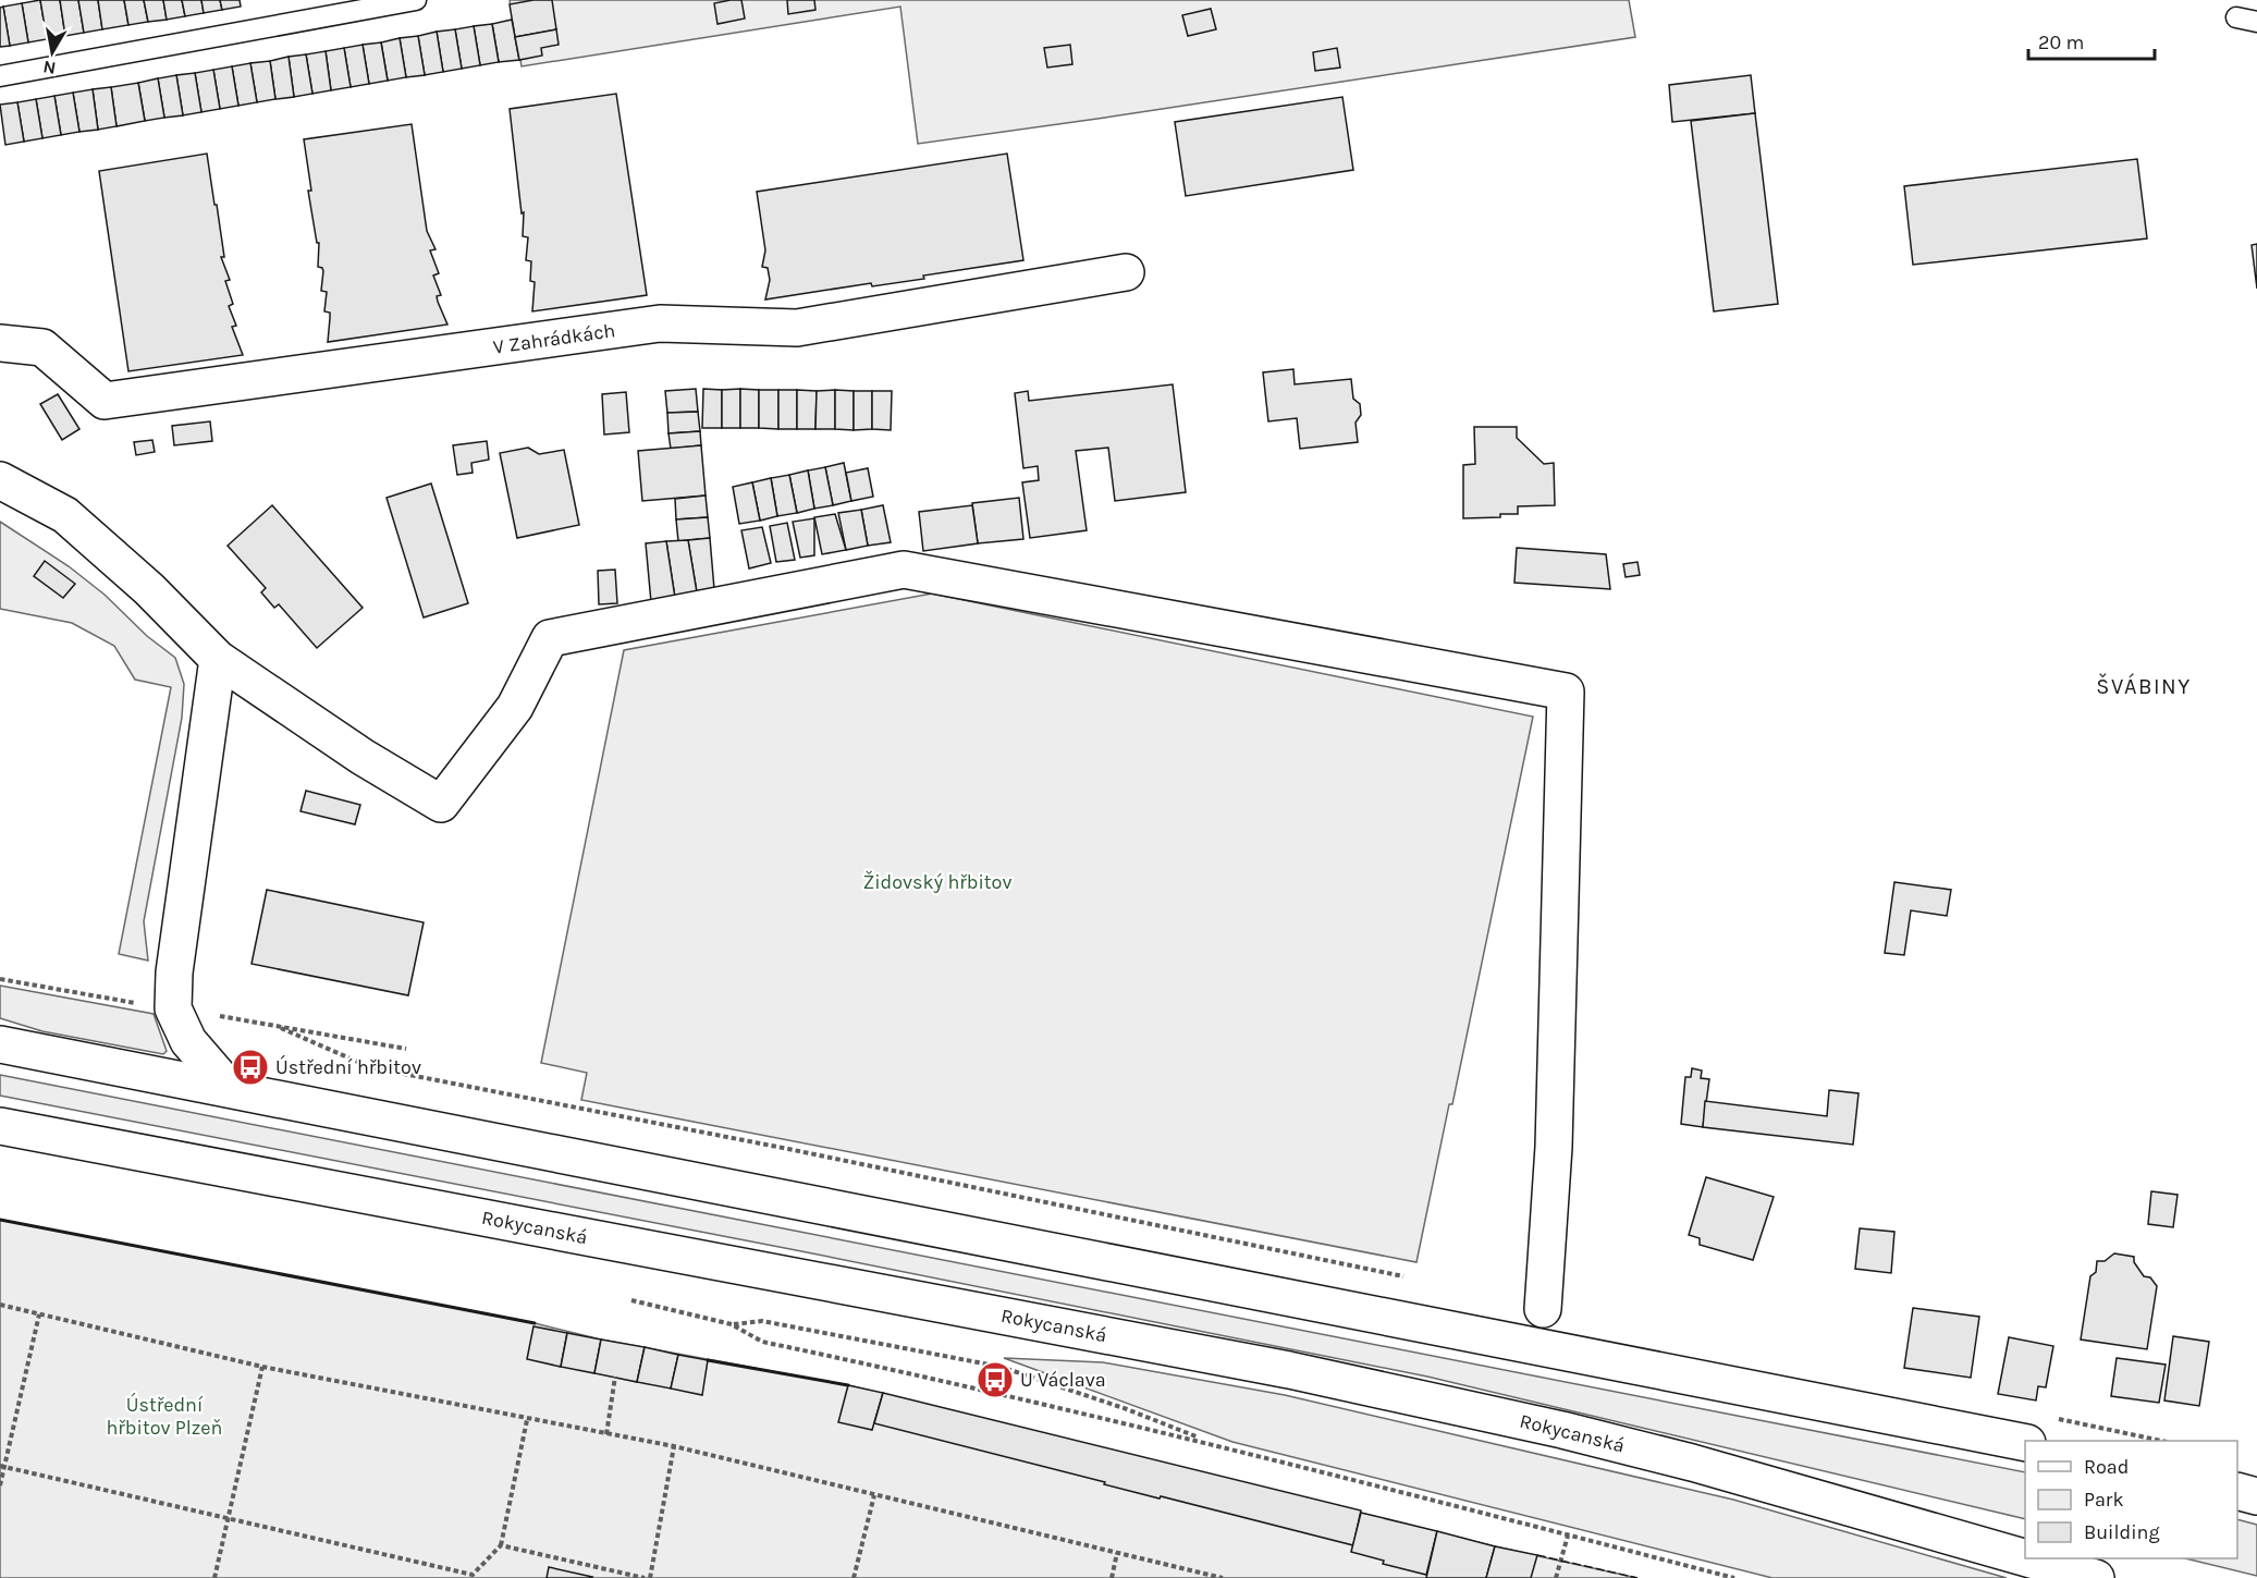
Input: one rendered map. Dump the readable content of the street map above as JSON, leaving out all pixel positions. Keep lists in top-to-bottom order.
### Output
{
  "streets": {
    "main road": ["V Zahrádkách", "Rokycanská"]
  },
  "districts": ["ŠVÁBINY"],
  "parks": ["Židovský hřbitov", "Ústřední hřbitov Plzeň"],
  "places": {
    "bus stop": ["Ústřední hřbitov", "U Václava"]
  },
  "legend": ["Road", "Park", "Building"],
  "scale_bar": "20 m",
  "north": "bottom"
}
